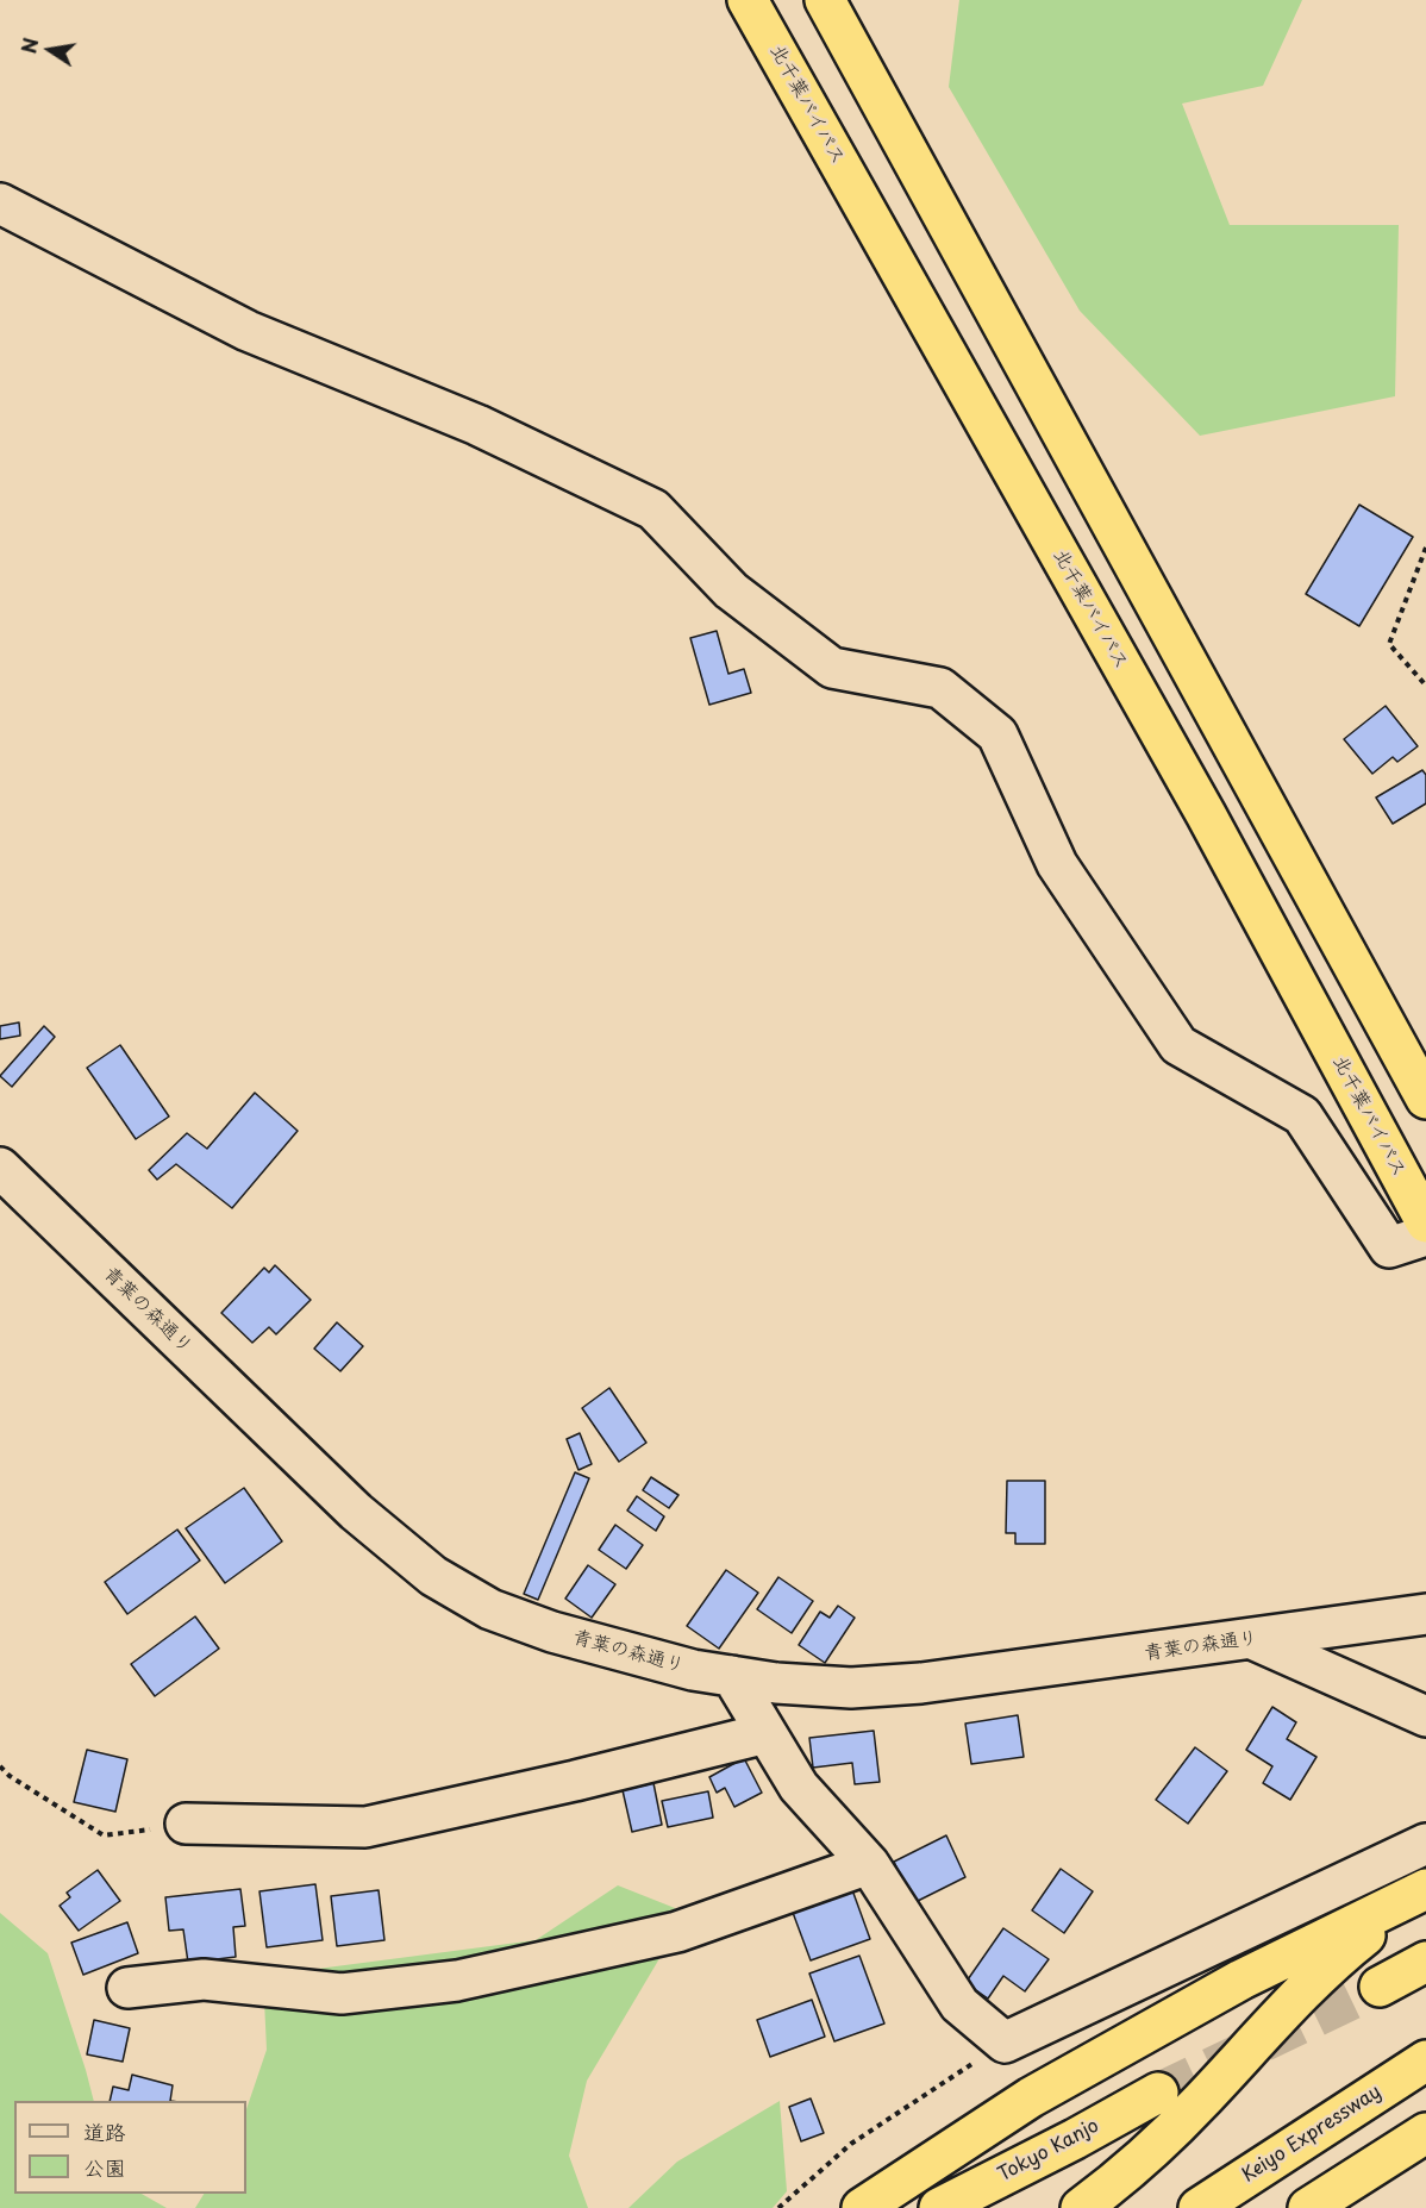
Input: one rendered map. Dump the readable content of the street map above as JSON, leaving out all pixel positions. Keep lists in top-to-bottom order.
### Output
{
  "streets": {
    "highway": ["北千葉バイパス", "Keiyo Expressway", "Tokyo Kanjo"],
    "street": ["青葉の森通り"]
  },
  "legend": ["道路", "公園"],
  "north": "left"
}
